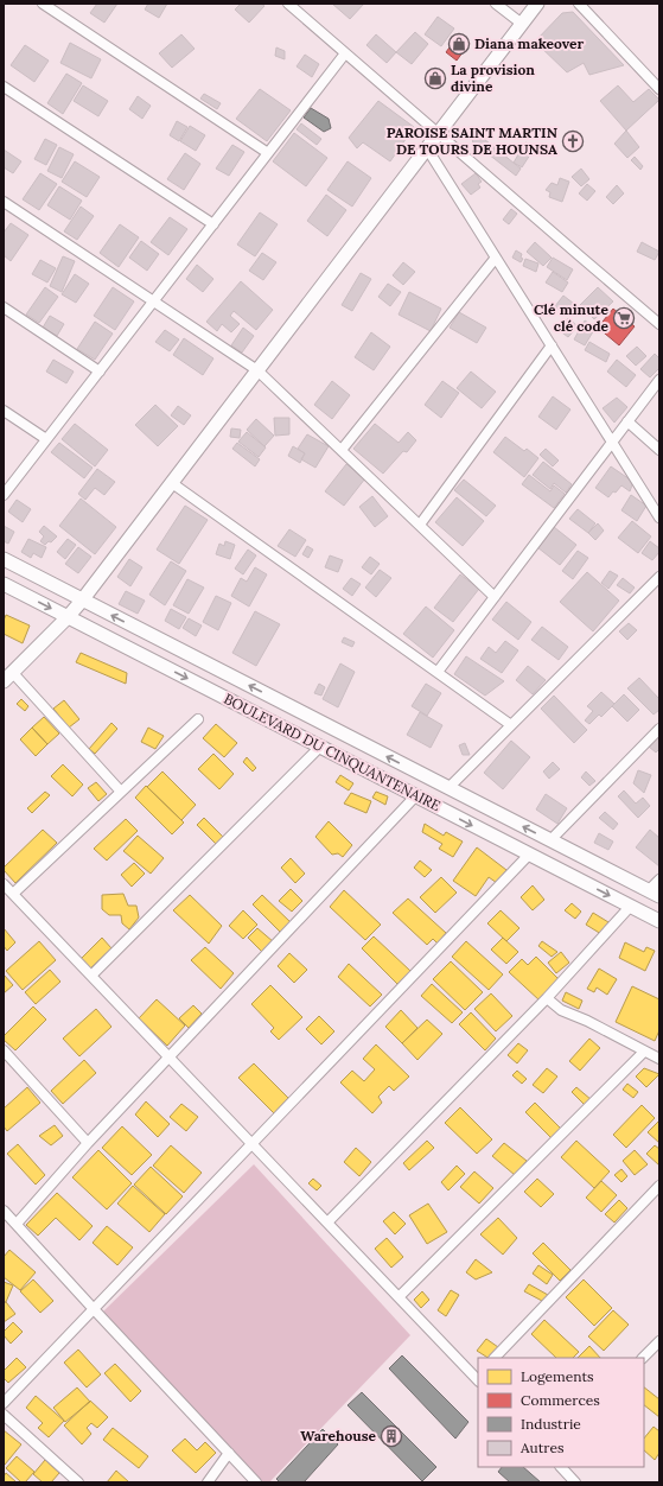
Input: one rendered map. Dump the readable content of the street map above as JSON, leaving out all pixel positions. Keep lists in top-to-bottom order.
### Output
{
  "streets": {
    "main road": ["BOULEVARD DU CINQUANTENAIRE"]
  },
  "places": {
    "shop": ["Diana makeover", "La provision divine"],
    "church": ["PAROISE SAINT MARTIN DE TOURS DE HOUNSA"],
    "supermarket": ["Clé minute clé code"],
    "building": ["Warehouse"]
  },
  "legend": [
    "Logements",
    "Commerces",
    "Industrie",
    "Autres"
  ]
}
